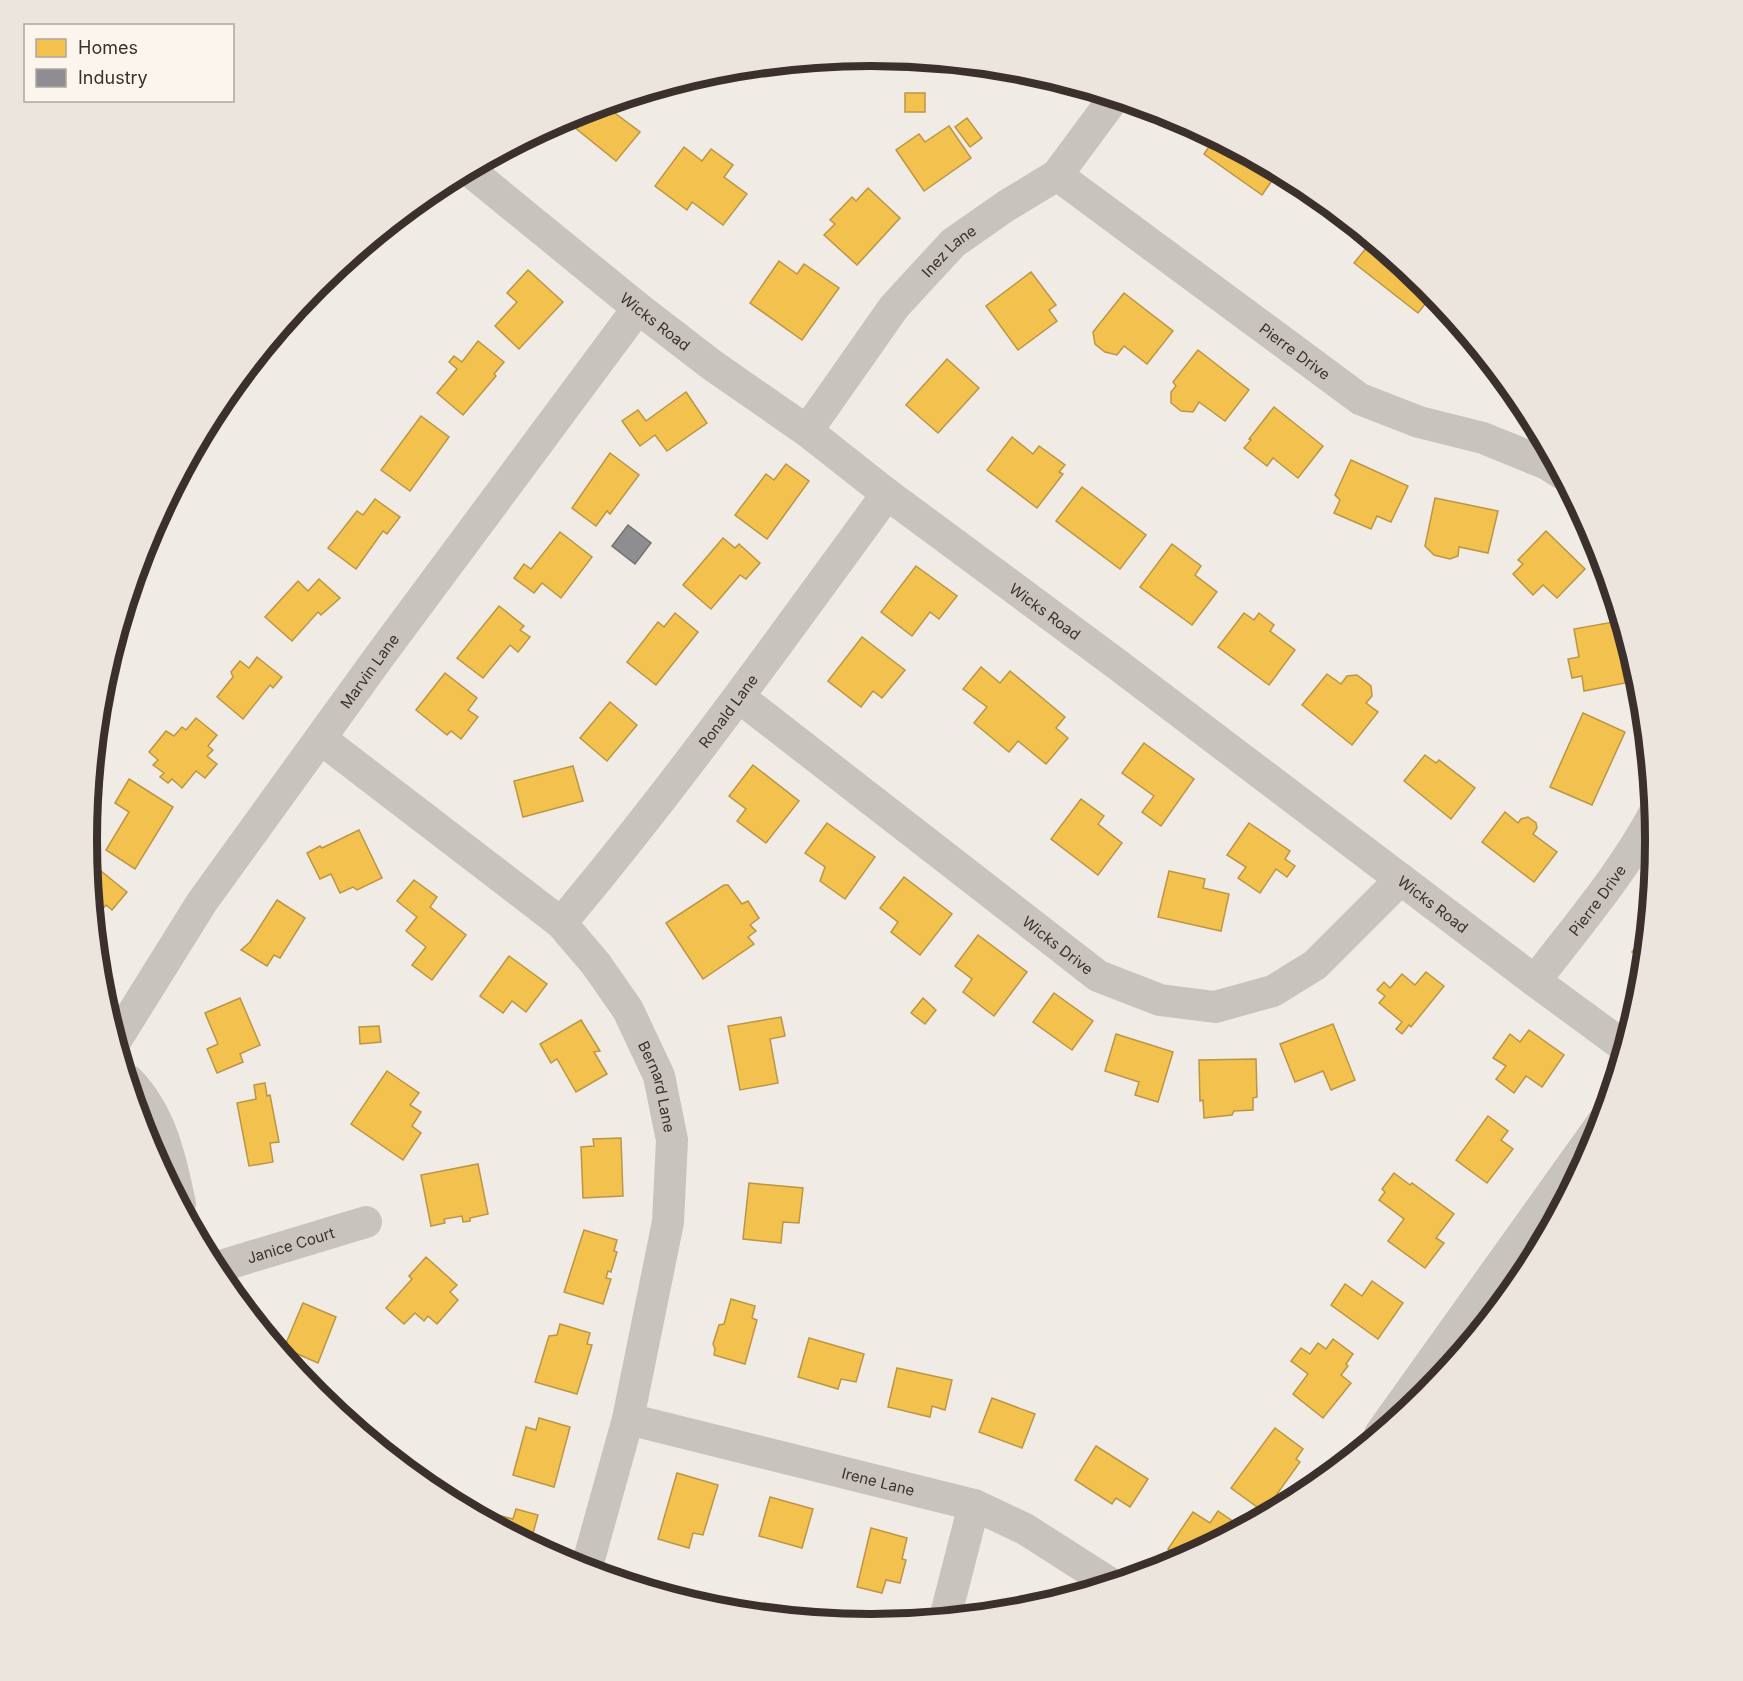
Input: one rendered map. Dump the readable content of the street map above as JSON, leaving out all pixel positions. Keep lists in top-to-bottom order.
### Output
{
  "streets": {
    "street": [
      "Inez Lane",
      "Wicks Road",
      "Pierre Drive",
      "Marvin Lane",
      "Ronald Lane",
      "Wicks Drive",
      "Bernard Lane",
      "Janice Court",
      "Irene Lane"
    ]
  },
  "crossings": [
    ["Inez Lane", "Wicks Road"],
    ["Inez Lane", "Pierre Drive"],
    ["Wicks Road", "Pierre Drive"],
    ["Wicks Road", "Marvin Lane"],
    ["Wicks Road", "Ronald Lane"],
    ["Wicks Road", "Wicks Drive"],
    ["Marvin Lane", "Bernard Lane"],
    ["Ronald Lane", "Wicks Drive"],
    ["Ronald Lane", "Bernard Lane"],
    ["Bernard Lane", "Irene Lane"]
  ],
  "legend": ["Homes", "Industry"]
}
